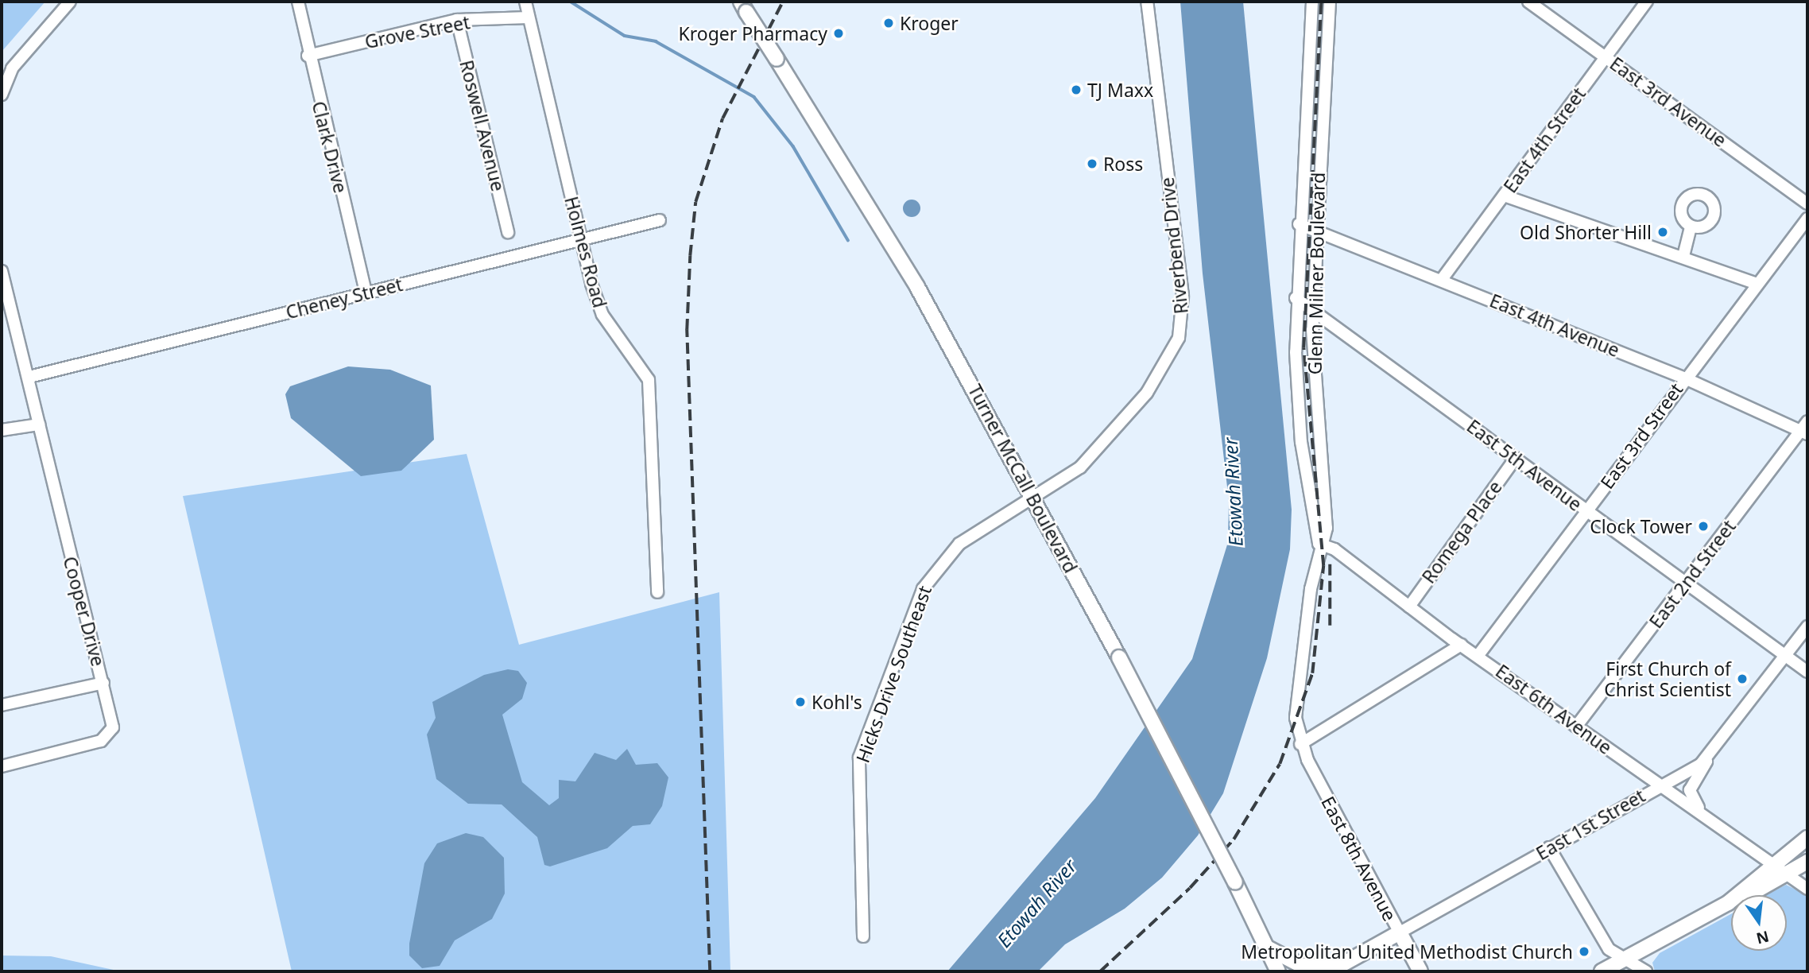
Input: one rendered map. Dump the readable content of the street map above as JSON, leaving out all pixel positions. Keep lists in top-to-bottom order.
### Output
{
  "streets": {
    "main road": ["Turner McCall Boulevard", "East 1st Street", "East 8th Avenue"],
    "street": [
      "Grove Street",
      "East 3rd Avenue",
      "Roswell Avenue",
      "East 4th Street",
      "Clark Drive",
      "Riverbend Drive",
      "Holmes Road",
      "Glenn Milner Boulevard",
      "Cheney Street",
      "East 4th Avenue",
      "East 3rd Street",
      "East 5th Avenue",
      "Romega Place",
      "East 2nd Street",
      "Cooper Drive",
      "Hicks Drive Southeast",
      "East 6th Avenue"
    ]
  },
  "crossings": [
    ["Grove Street", "Roswell Avenue"],
    ["Grove Street", "Clark Drive"],
    ["Grove Street", "Holmes Road"],
    ["East 3rd Avenue", "East 4th Street"],
    ["East 4th Street", "East 4th Avenue"],
    ["Clark Drive", "Cheney Street"],
    ["Riverbend Drive", "Turner McCall Boulevard"],
    ["Riverbend Drive", "Hicks Drive Southeast"],
    ["Holmes Road", "Cheney Street"],
    ["Glenn Milner Boulevard", "East 4th Avenue"],
    ["Glenn Milner Boulevard", "East 5th Avenue"],
    ["Glenn Milner Boulevard", "East 6th Avenue"],
    ["Glenn Milner Boulevard", "East 8th Avenue"],
    ["Cheney Street", "Cooper Drive"],
    ["East 4th Avenue", "East 3rd Street"],
    ["East 4th Avenue", "East 2nd Street"],
    ["East 3rd Street", "East 5th Avenue"],
    ["East 3rd Street", "East 6th Avenue"],
    ["East 5th Avenue", "Romega Place"],
    ["East 5th Avenue", "East 2nd Street"],
    ["East 5th Avenue", "East 1st Street"],
    ["Turner McCall Boulevard", "Hicks Drive Southeast"],
    ["Romega Place", "East 6th Avenue"],
    ["East 2nd Street", "East 6th Avenue"],
    ["East 6th Avenue", "East 1st Street"],
    ["East 1st Street", "East 8th Avenue"]
  ],
  "water": ["Etowah River"],
  "places": [
    "Kroger",
    "Kroger Pharmacy",
    "TJ Maxx",
    "Ross",
    "Old Shorter Hill",
    "Clock Tower",
    "First Church of Christ Scientist",
    "Kohl's",
    "Metropolitan United Methodist Church"
  ],
  "north": "bottom"
}
